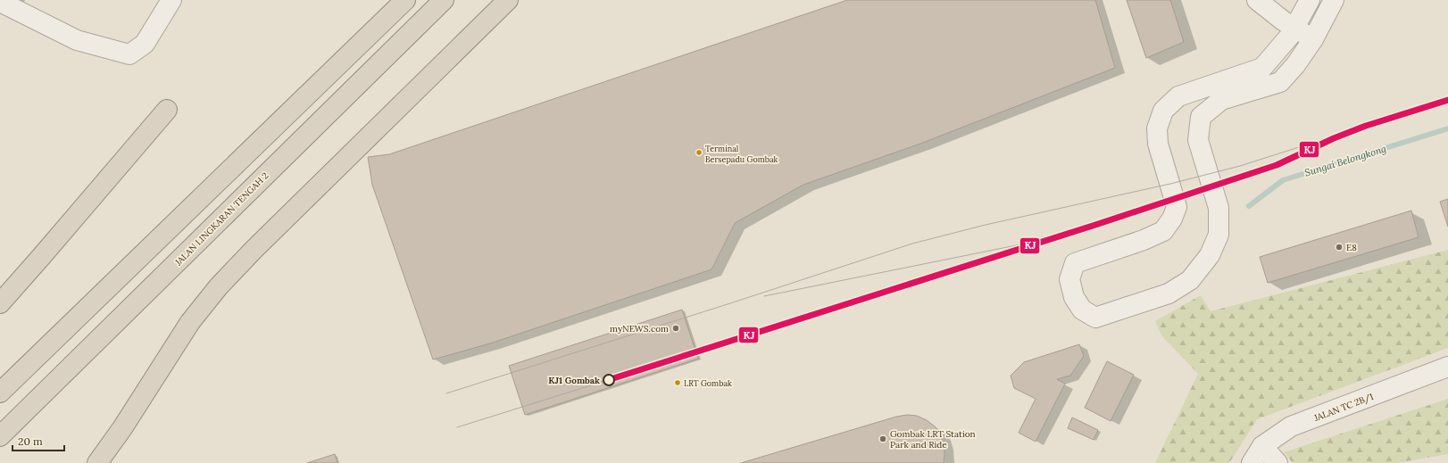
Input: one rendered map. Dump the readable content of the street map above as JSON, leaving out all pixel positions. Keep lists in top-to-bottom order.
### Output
{
  "streets": {
    "highway": ["JALAN LINGKARAN TENGAH 2"],
    "street": ["JALAN TC 2B/1"]
  },
  "water": ["Sungai Belongkong"],
  "places": [
    "Terminal Bersepadu Gombak",
    "E8",
    "myNEWS.com",
    "KJ1 Gombak",
    "LRT Gombak",
    "Gombak LRT Station Park and Ride"
  ],
  "lines": ["transit line KJ"],
  "scale_bar": "20 m"
}
